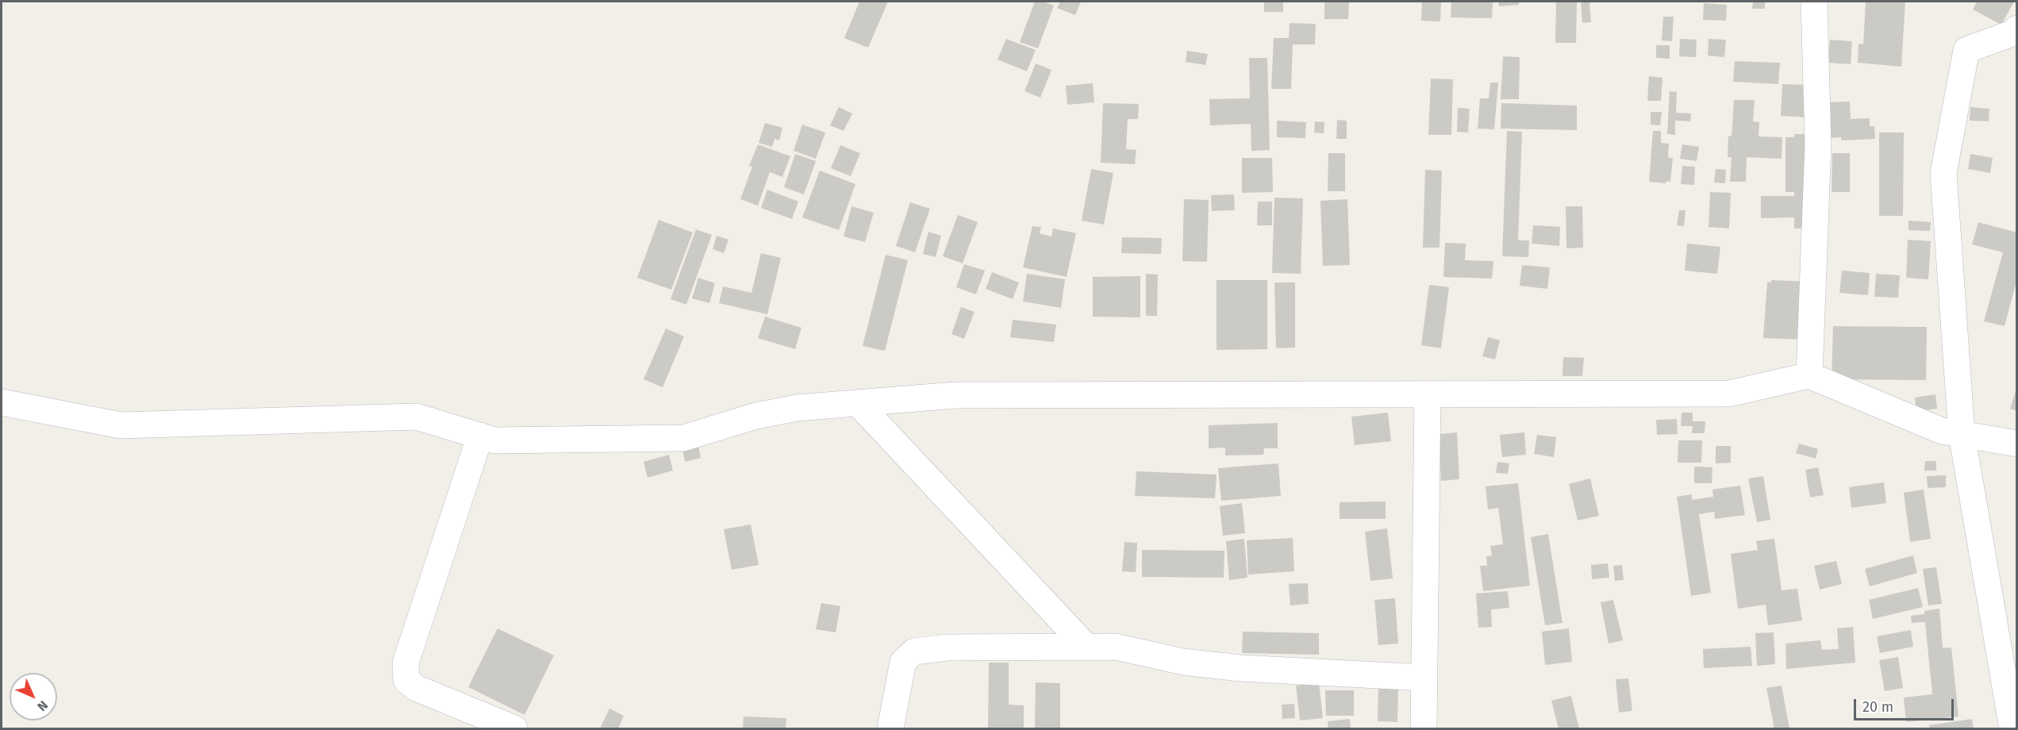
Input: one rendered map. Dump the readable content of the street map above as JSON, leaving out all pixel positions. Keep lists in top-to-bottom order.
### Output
{
  "scale_bar": "20 m",
  "north": "bottom right"
}
